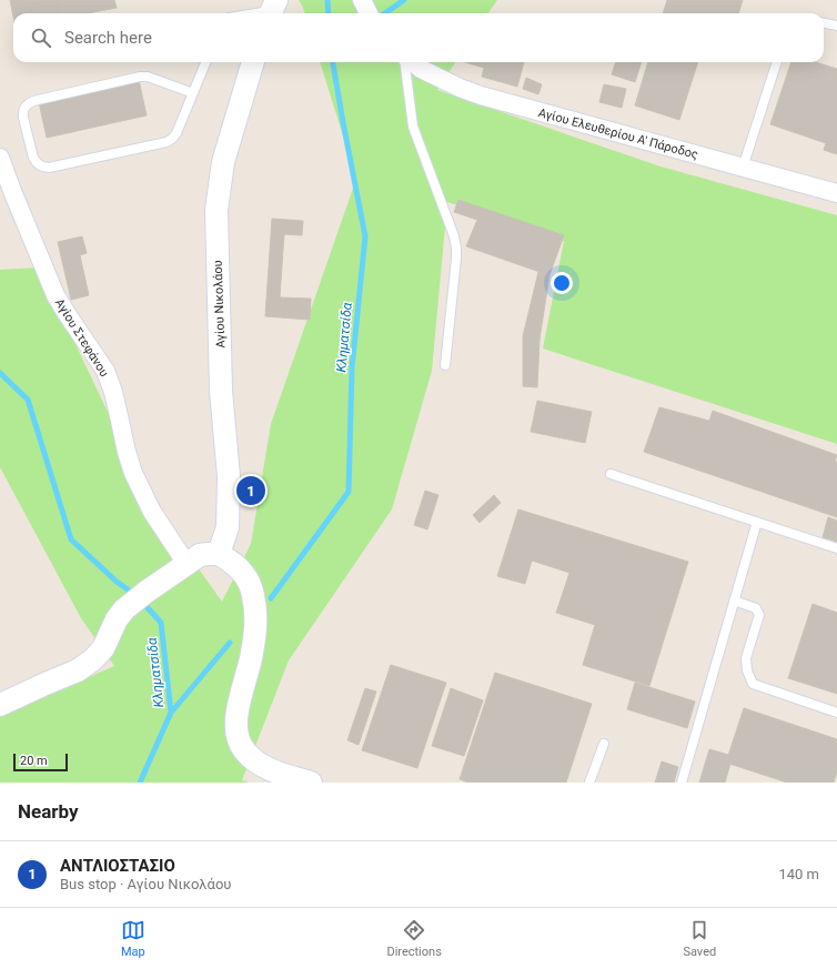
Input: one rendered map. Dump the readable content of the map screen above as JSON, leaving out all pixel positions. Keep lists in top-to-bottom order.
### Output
{
  "streets": {
    "street": ["Αγίου Ελευθερίου Α' Πάροδος", "Αγίου Νικολάου", "Αγίου Στεφάνου"]
  },
  "water": ["Κληματσίδα"],
  "scale_bar": "20 m",
  "page": {
    "search": "Search here",
    "pins": "1",
    "scale": "20 m",
    "heading": "Nearby",
    "list": [
      {
        "mark": "1",
        "name": "ΑΝΤΛΙΟΣΤΑΣΙΟ",
        "note": "Bus stop · Αγίου Νικολάου",
        "value": "140 m"
      }
    ],
    "nav": ["Map", "Directions", "Saved"]
  }
}
